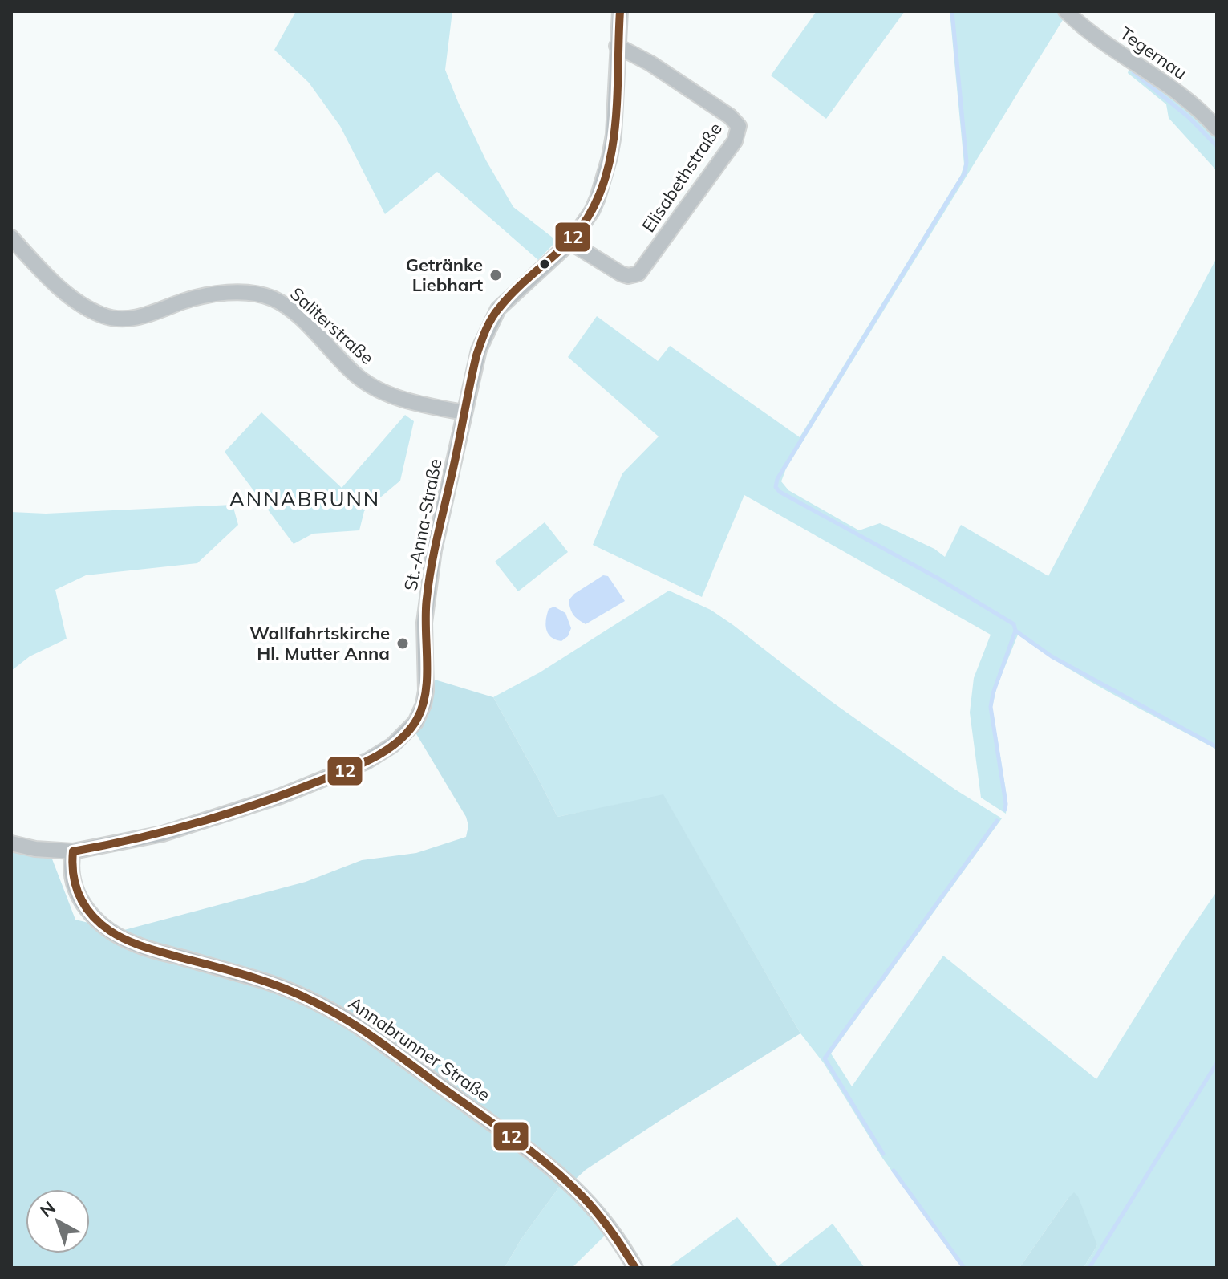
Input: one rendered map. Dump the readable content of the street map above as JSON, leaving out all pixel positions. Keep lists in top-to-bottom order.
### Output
{
  "streets": {
    "street": [
      "Tegernau",
      "Elisabethstraße",
      "Saliterstraße",
      "St.-Anna-Straße",
      "Annabrunner Straße"
    ]
  },
  "crossings": [
    ["Elisabethstraße", "St.-Anna-Straße"],
    ["Saliterstraße", "St.-Anna-Straße"],
    ["St.-Anna-Straße", "Annabrunner Straße"]
  ],
  "districts": ["ANNABRUNN"],
  "places": ["Getränke Liebhart", "Wallfahrtskirche Hl. Mutter Anna"],
  "lines": ["transit line 12"],
  "north": "top left"
}
